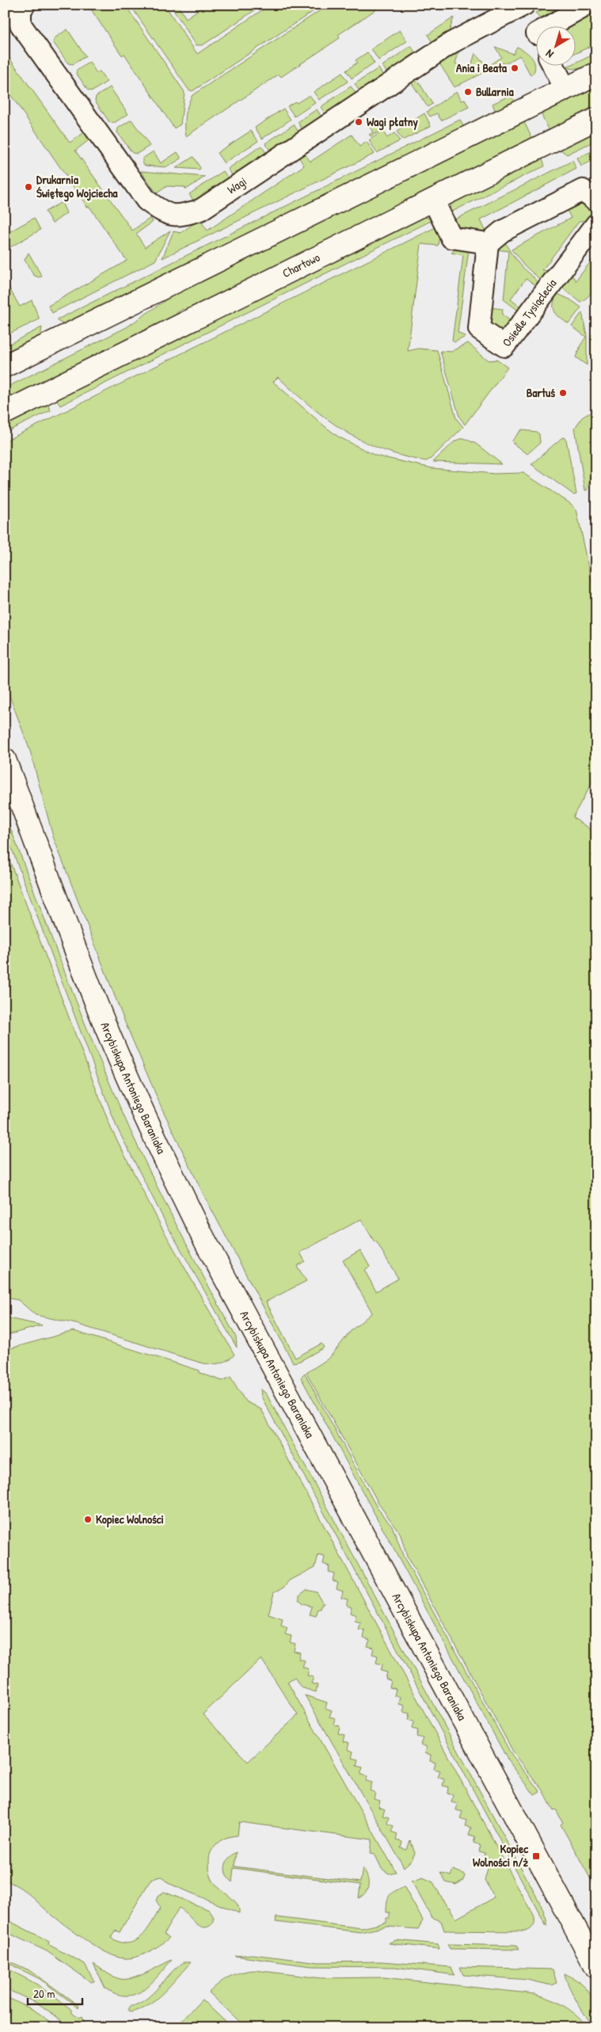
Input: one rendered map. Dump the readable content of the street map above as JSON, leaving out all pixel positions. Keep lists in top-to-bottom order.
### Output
{
  "streets": {
    "street": [
      "Wagi",
      "Chartowo",
      "Osiedle Tysiąclecia",
      "Arcybiskupa Antoniego Baraniaka"
    ]
  },
  "places": {
    "other": [
      "Ania i Beata",
      "Bullarnia",
      "Wagi płatny",
      "Drukarnia Świętego Wojciecha",
      "Bartuś",
      "Kopiec Wolności"
    ],
    "transit": ["Kopiec Wolności n/ż"]
  },
  "scale_bar": "20 m",
  "north": "bottom left"
}
